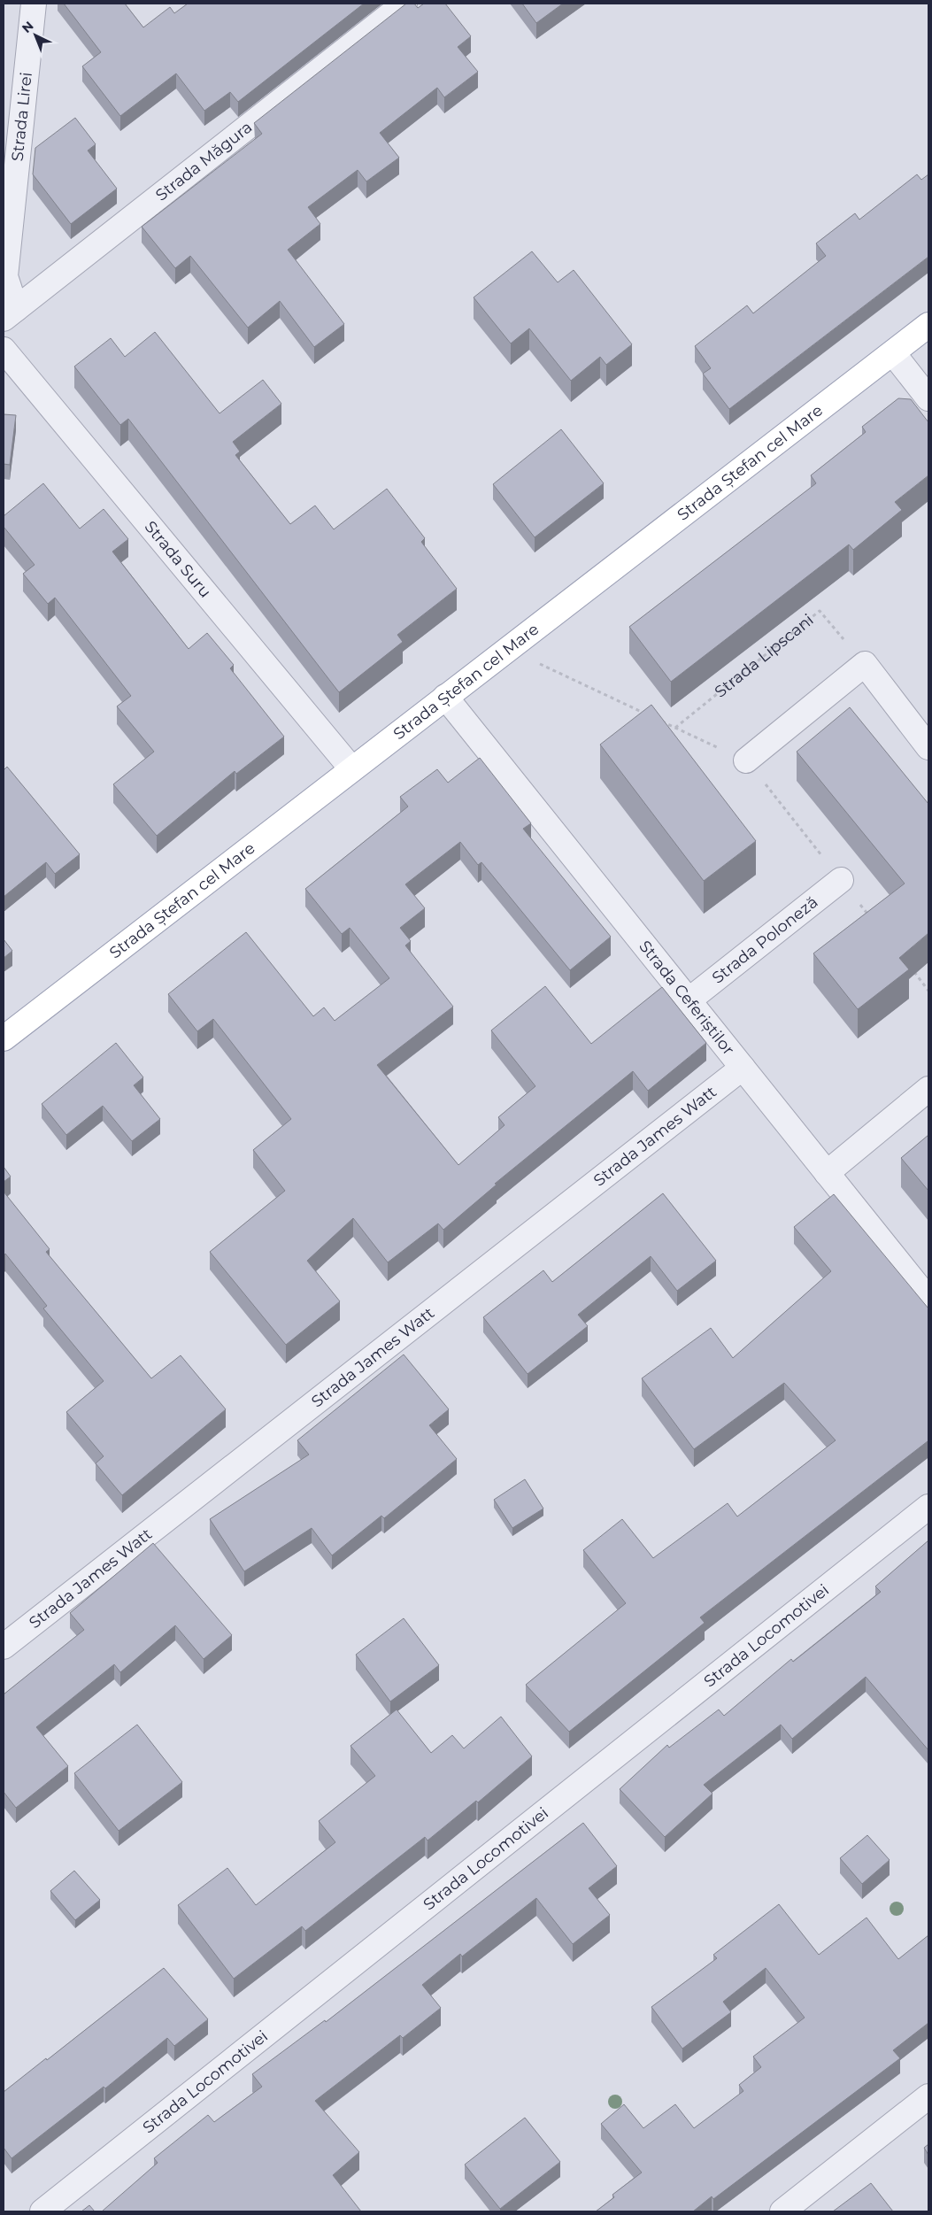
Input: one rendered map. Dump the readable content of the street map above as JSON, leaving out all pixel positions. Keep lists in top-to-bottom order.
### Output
{
  "streets": {
    "main road": ["Strada Ștefan cel Mare"],
    "street": [
      "Strada Lirei",
      "Strada Măgura",
      "Strada Suru",
      "Strada Poloneză",
      "Strada Ceferiștilor",
      "Strada James Watt",
      "Strada Locomotivei"
    ],
    "path": ["Strada Lipscani"]
  },
  "crossings": [
    ["Strada Lirei", "Strada Măgura"],
    ["Strada Ștefan cel Mare", "Strada Suru"],
    ["Strada Ștefan cel Mare", "Strada Ceferiștilor"],
    ["Strada Poloneză", "Strada Ceferiștilor"],
    ["Strada Ceferiștilor", "Strada James Watt"]
  ],
  "north": "top left"
}
